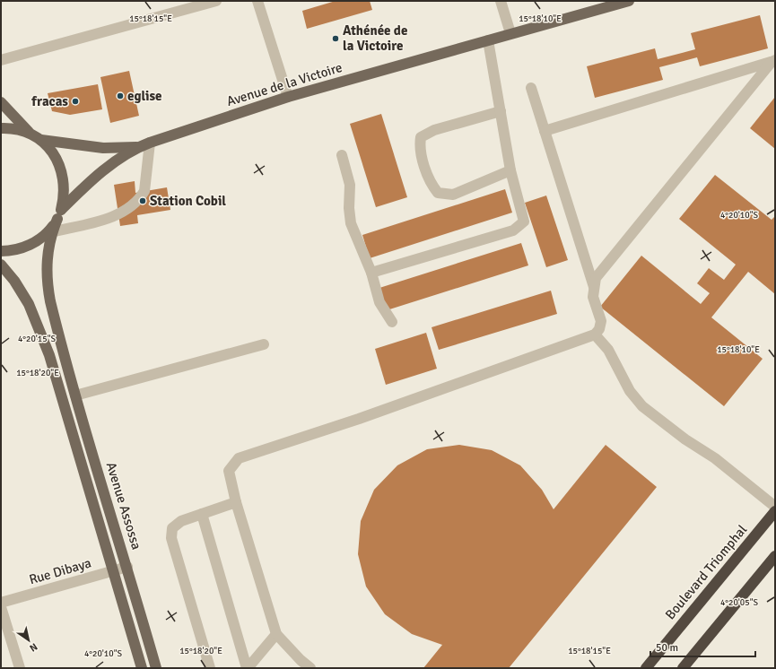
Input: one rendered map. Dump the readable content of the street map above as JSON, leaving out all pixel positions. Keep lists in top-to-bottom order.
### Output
{
  "streets": {
    "highway": ["Boulevard Triomphal"],
    "main road": ["Avenue de la Victoire", "Avenue Assossa"],
    "street": ["Rue Dibaya"]
  },
  "crossings": [
    ["Avenue Assossa", "Rue Dibaya"]
  ],
  "places": [
    "Athénée de la Victoire",
    "eglise",
    "fracas",
    "Station Cobil"
  ],
  "scale_bar": "50 m",
  "north": "bottom right",
  "coordinates": [
    "15°18'15\"E",
    "15°18'10\"E",
    "4°20'10\"S",
    "4°20'15\"S",
    "15°18'20\"E",
    "4°20'05\"S"
  ]
}
